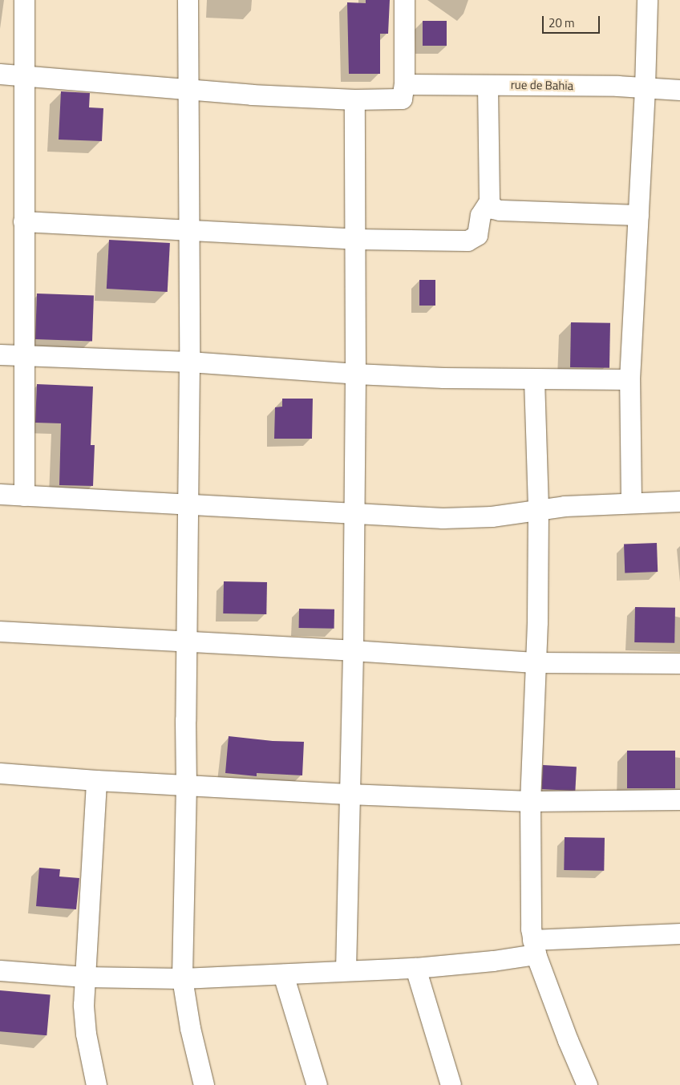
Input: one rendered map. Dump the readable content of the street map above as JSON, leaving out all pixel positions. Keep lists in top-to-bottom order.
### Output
{
  "streets": {
    "street": ["rue de Bahia"]
  },
  "scale_bar": "20 m"
}
